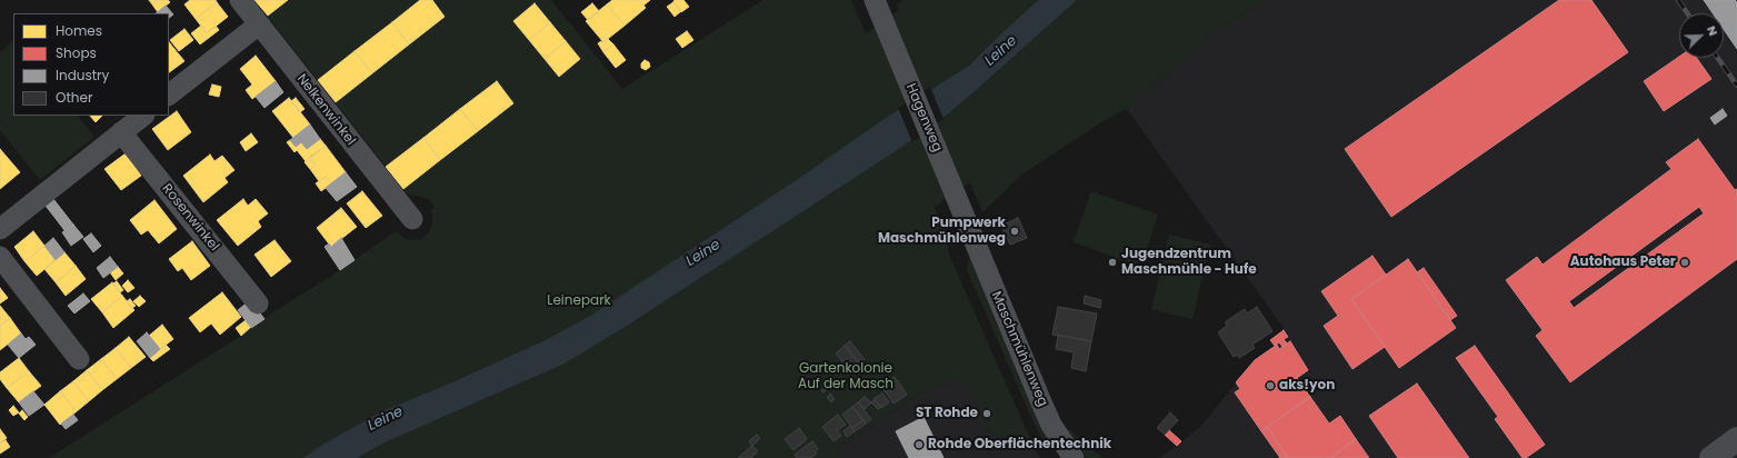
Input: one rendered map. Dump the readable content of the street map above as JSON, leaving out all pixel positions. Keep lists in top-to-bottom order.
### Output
{
  "streets": {
    "street": [
      "Nelkenwinkel",
      "Hagenweg",
      "Rosenwinkel",
      "Maschmühlenweg"
    ]
  },
  "crossings": [
    ["Hagenweg", "Maschmühlenweg"]
  ],
  "water": ["Leine"],
  "parks": ["Leinepark", "Gartenkolonie Auf der Masch"],
  "places": [
    "Pumpwerk Maschmühlenweg",
    "Jugendzentrum Maschmühle - Hufe",
    "Autohaus Peter",
    "aks!yon",
    "ST Rohde",
    "Rohde Oberflächentechnik"
  ],
  "legend": [
    "Homes",
    "Shops",
    "Industry",
    "Other"
  ],
  "north": "top right"
}
